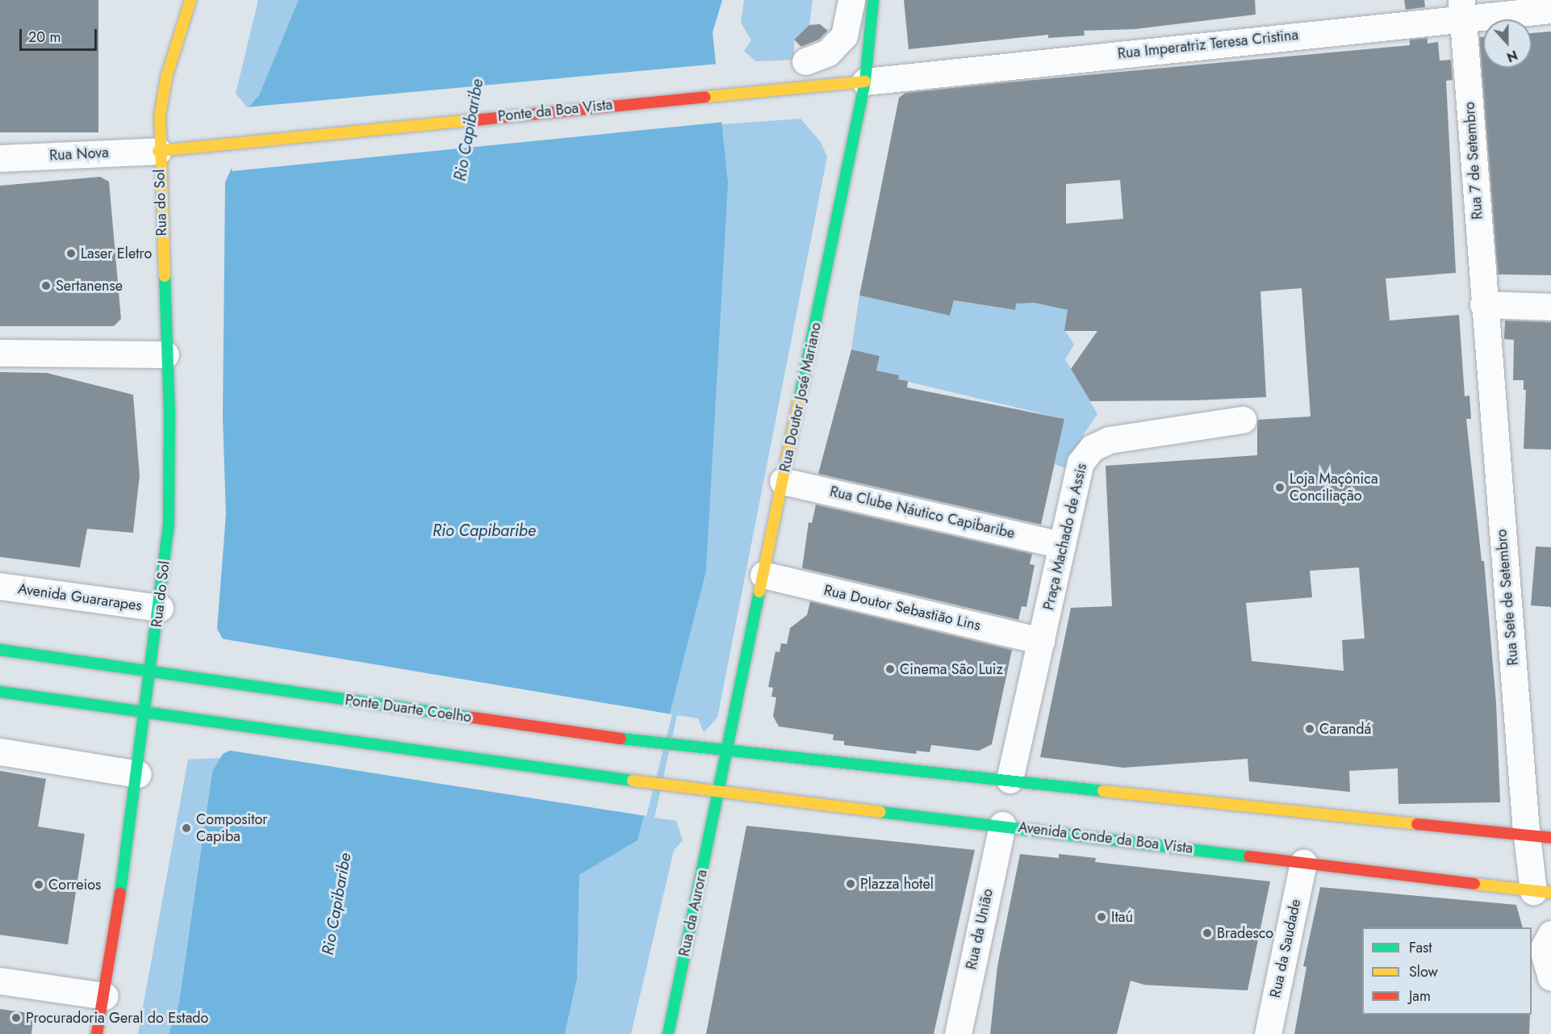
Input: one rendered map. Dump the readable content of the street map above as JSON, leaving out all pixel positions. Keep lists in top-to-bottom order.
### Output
{
  "streets": {
    "main road": [
      "Ponte da Boa Vista",
      "Rua do Sol",
      "Rua Doutor José Mariano",
      "Ponte Duarte Coelho",
      "Avenida Conde da Boa Vista",
      "Rua da Aurora"
    ],
    "street": [
      "Rua Imperatriz Teresa Cristina",
      "Rua Nova",
      "Rua 7 de Setembro",
      "Rua Clube Náutico Capibaribe",
      "Praça Machado de Assis",
      "Avenida Guararapes",
      "Rua Sete de Setembro",
      "Rua Doutor Sebastião Lins",
      "Rua da União",
      "Rua da Saudade"
    ]
  },
  "crossings": [
    ["Rua Imperatriz Teresa Cristina", "Ponte da Boa Vista"],
    ["Rua Imperatriz Teresa Cristina", "Rua 7 de Setembro"],
    ["Rua Imperatriz Teresa Cristina", "Rua Doutor José Mariano"],
    ["Ponte da Boa Vista", "Rua Nova"],
    ["Ponte da Boa Vista", "Rua do Sol"],
    ["Ponte da Boa Vista", "Rua Doutor José Mariano"],
    ["Rua Nova", "Rua do Sol"],
    ["Rua 7 de Setembro", "Rua Sete de Setembro"],
    ["Rua do Sol", "Avenida Guararapes"],
    ["Rua do Sol", "Ponte Duarte Coelho"],
    ["Rua do Sol", "Avenida Conde da Boa Vista"],
    ["Rua Doutor José Mariano", "Rua Clube Náutico Capibaribe"],
    ["Rua Doutor José Mariano", "Rua Doutor Sebastião Lins"],
    ["Rua Doutor José Mariano", "Ponte Duarte Coelho"],
    ["Rua Doutor José Mariano", "Avenida Conde da Boa Vista"],
    ["Rua Doutor José Mariano", "Rua da Aurora"],
    ["Rua Clube Náutico Capibaribe", "Praça Machado de Assis"],
    ["Praça Machado de Assis", "Rua Doutor Sebastião Lins"],
    ["Rua Sete de Setembro", "Avenida Conde da Boa Vista"],
    ["Avenida Conde da Boa Vista", "Rua da Aurora"],
    ["Avenida Conde da Boa Vista", "Rua da União"],
    ["Avenida Conde da Boa Vista", "Rua da Saudade"]
  ],
  "water": ["Rio Capibaribe"],
  "places": [
    "Laser Eletro",
    "Sertanense",
    "Loja Maçônica Conciliação",
    "Cinema São Luiz",
    "Carandá",
    "Compositor Capiba",
    "Plazza hotel",
    "Correios",
    "Itaú",
    "Bradesco",
    "Procuradoria Geral do Estado"
  ],
  "legend": ["Fast", "Slow", "Jam"],
  "scale_bar": "20 m",
  "north": "bottom"
}
